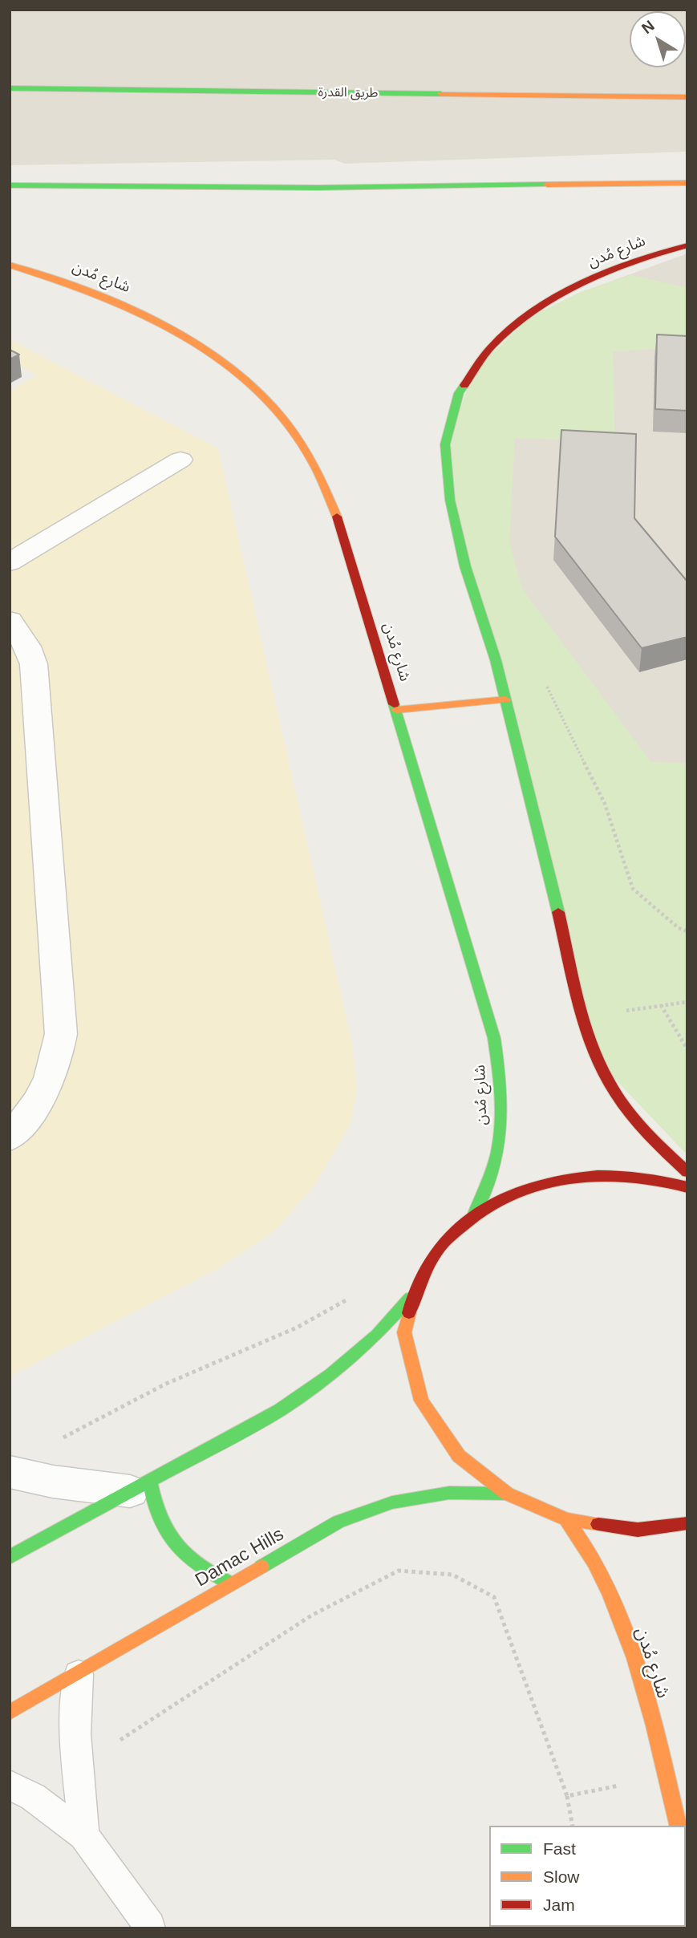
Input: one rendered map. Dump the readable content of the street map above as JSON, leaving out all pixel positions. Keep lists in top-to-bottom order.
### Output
{
  "streets": {
    "street": ["طريق القدرة", "شارع مُدن", "Damac Hills"]
  },
  "legend": ["Fast", "Slow", "Jam"],
  "north": "top left"
}
